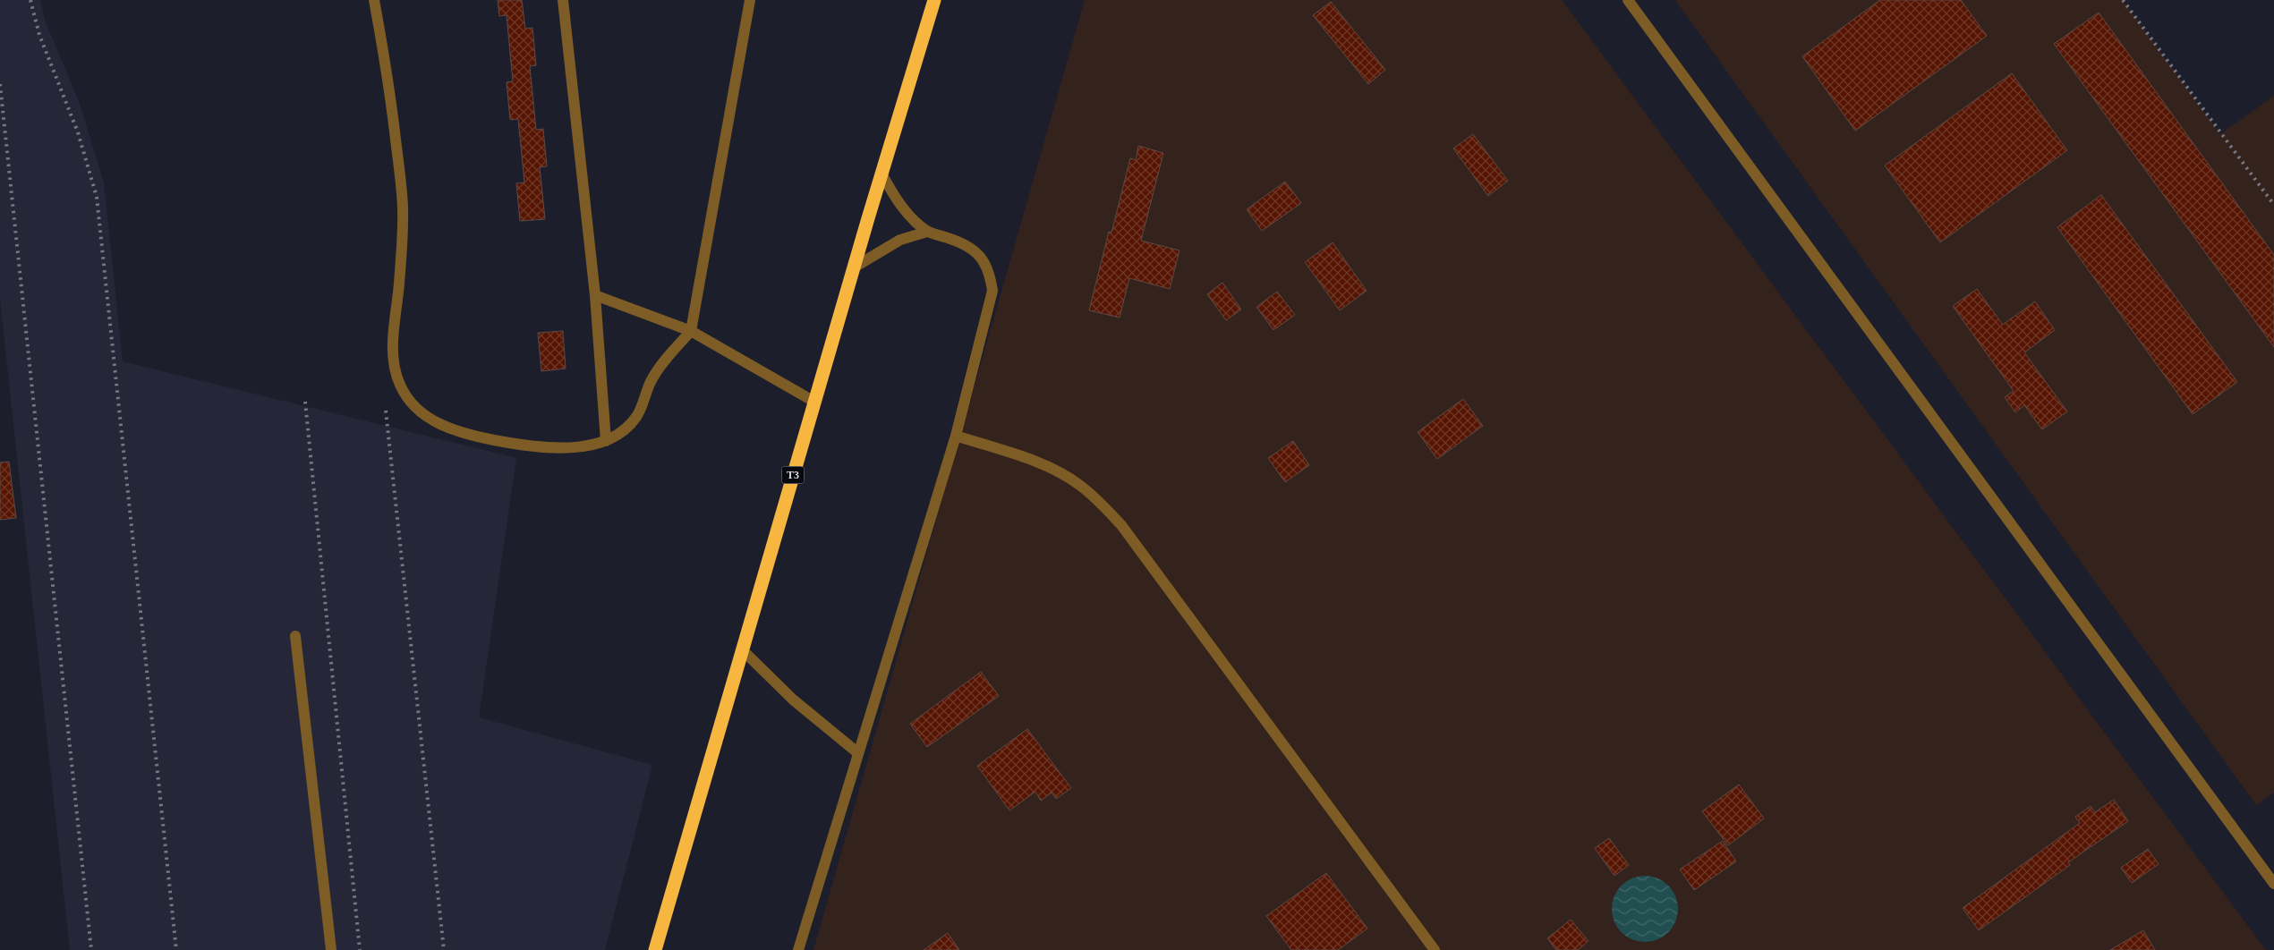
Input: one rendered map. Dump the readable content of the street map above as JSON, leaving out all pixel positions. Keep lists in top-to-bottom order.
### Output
{
  "streets": {
    "highway": ["T3"]
  }
}
